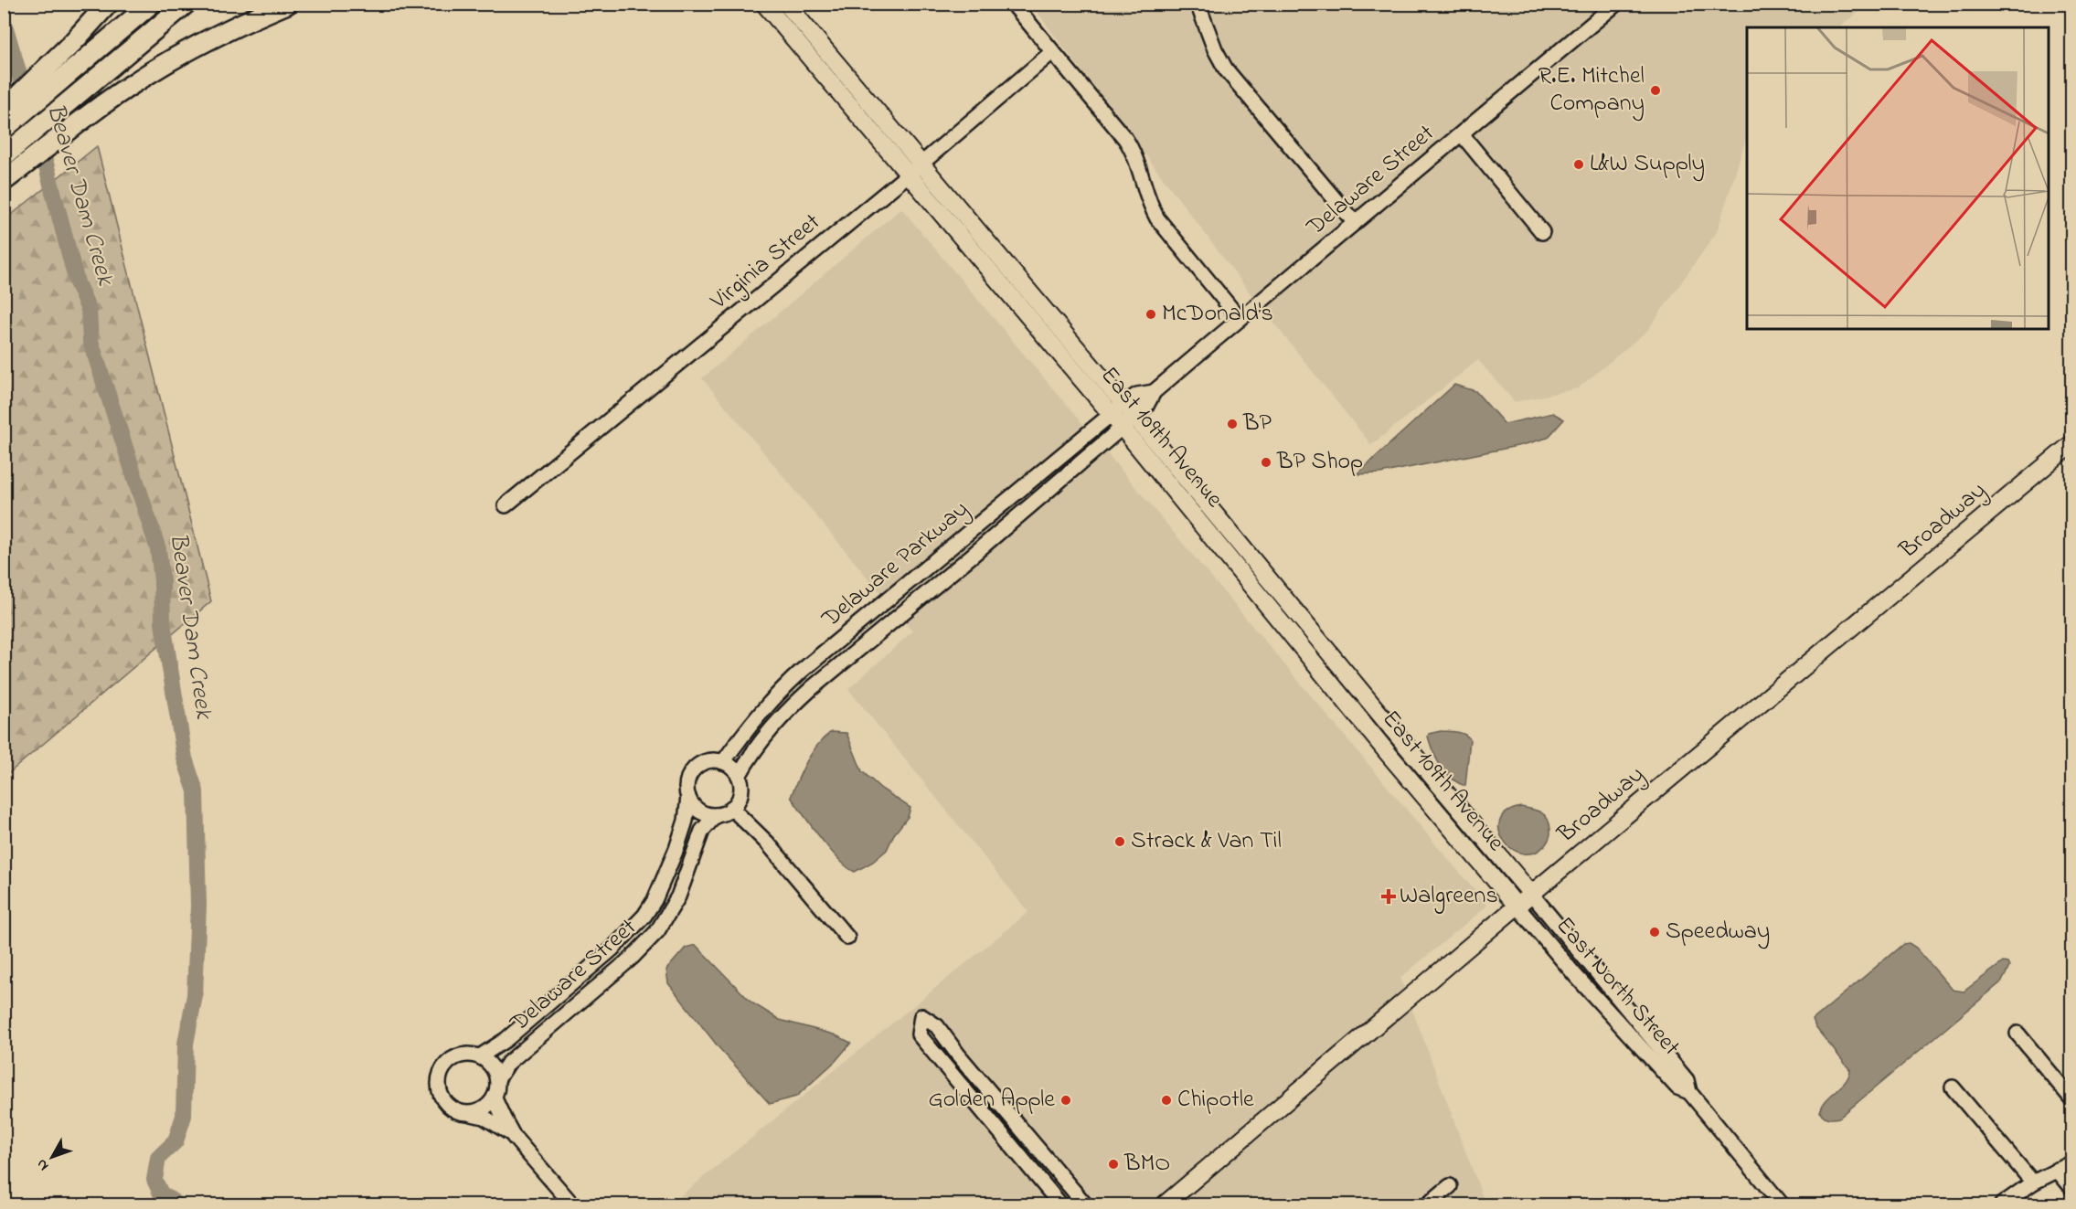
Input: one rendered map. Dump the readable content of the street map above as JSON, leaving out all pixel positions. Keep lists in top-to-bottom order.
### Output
{
  "streets": {
    "main road": ["East 109th Avenue", "Broadway"],
    "street": [
      "Delaware Street",
      "Virginia Street",
      "Delaware Parkway",
      "East North Street"
    ]
  },
  "crossings": [
    ["Delaware Street", "East 109th Avenue"],
    ["Delaware Street", "Delaware Parkway"],
    ["Virginia Street", "East 109th Avenue"],
    ["East 109th Avenue", "Broadway"],
    ["East 109th Avenue", "Delaware Parkway"],
    ["East 109th Avenue", "East North Street"],
    ["Broadway", "East North Street"]
  ],
  "water": ["Beaver Dam Creek"],
  "places": {
    "other": [
      "R.E. Mitchel Company",
      "L&W Supply",
      "McDonald's",
      "BP",
      "BP Shop",
      "Strack & Van Til",
      "Speedway",
      "Golden Apple",
      "Chipotle",
      "BMO"
    ],
    "health": ["Walgreens"]
  },
  "north": "bottom left"
}
